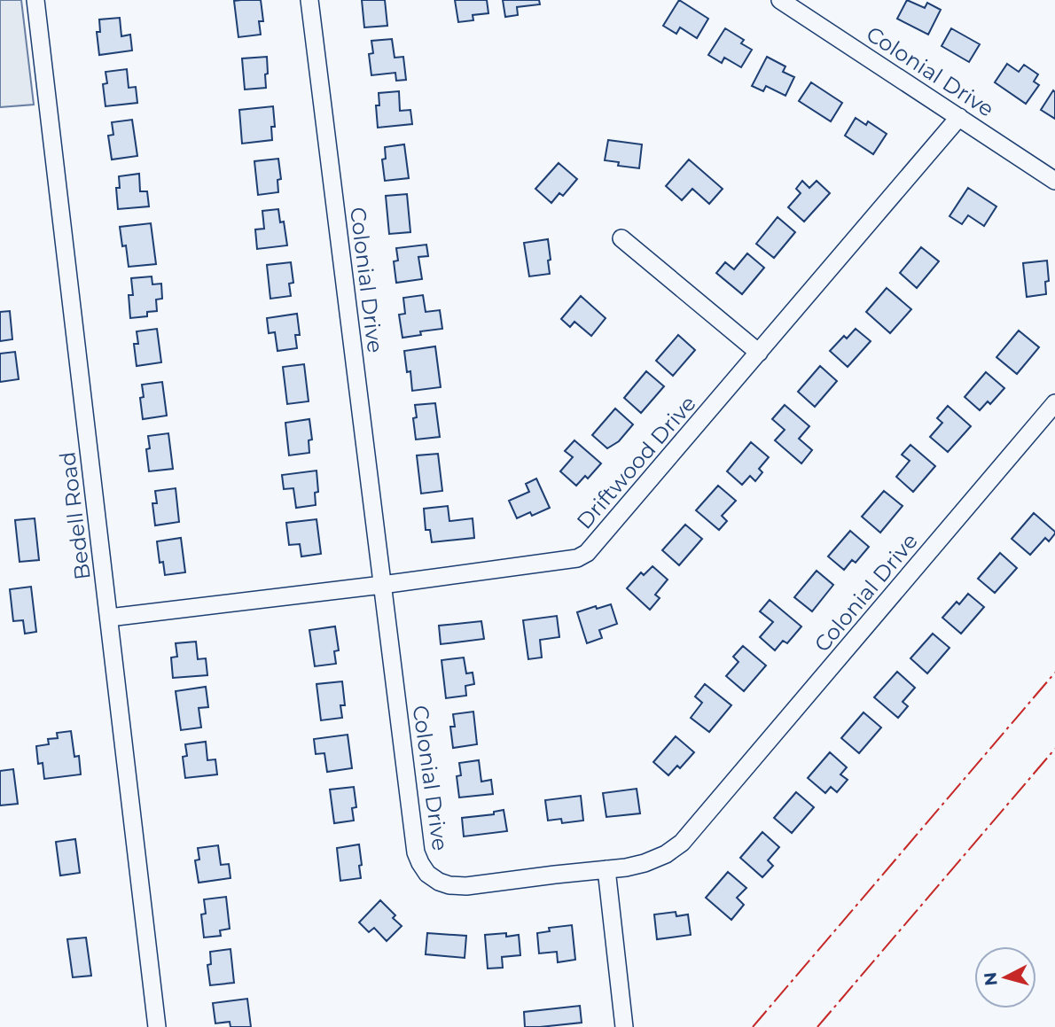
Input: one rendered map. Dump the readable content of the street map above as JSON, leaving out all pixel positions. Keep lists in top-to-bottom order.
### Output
{
  "streets": {
    "street": ["Colonial Drive", "Driftwood Drive", "Bedell Road"]
  },
  "crossings": [
    ["Colonial Drive", "Driftwood Drive"],
    ["Driftwood Drive", "Bedell Road"]
  ],
  "north": "left"
}
